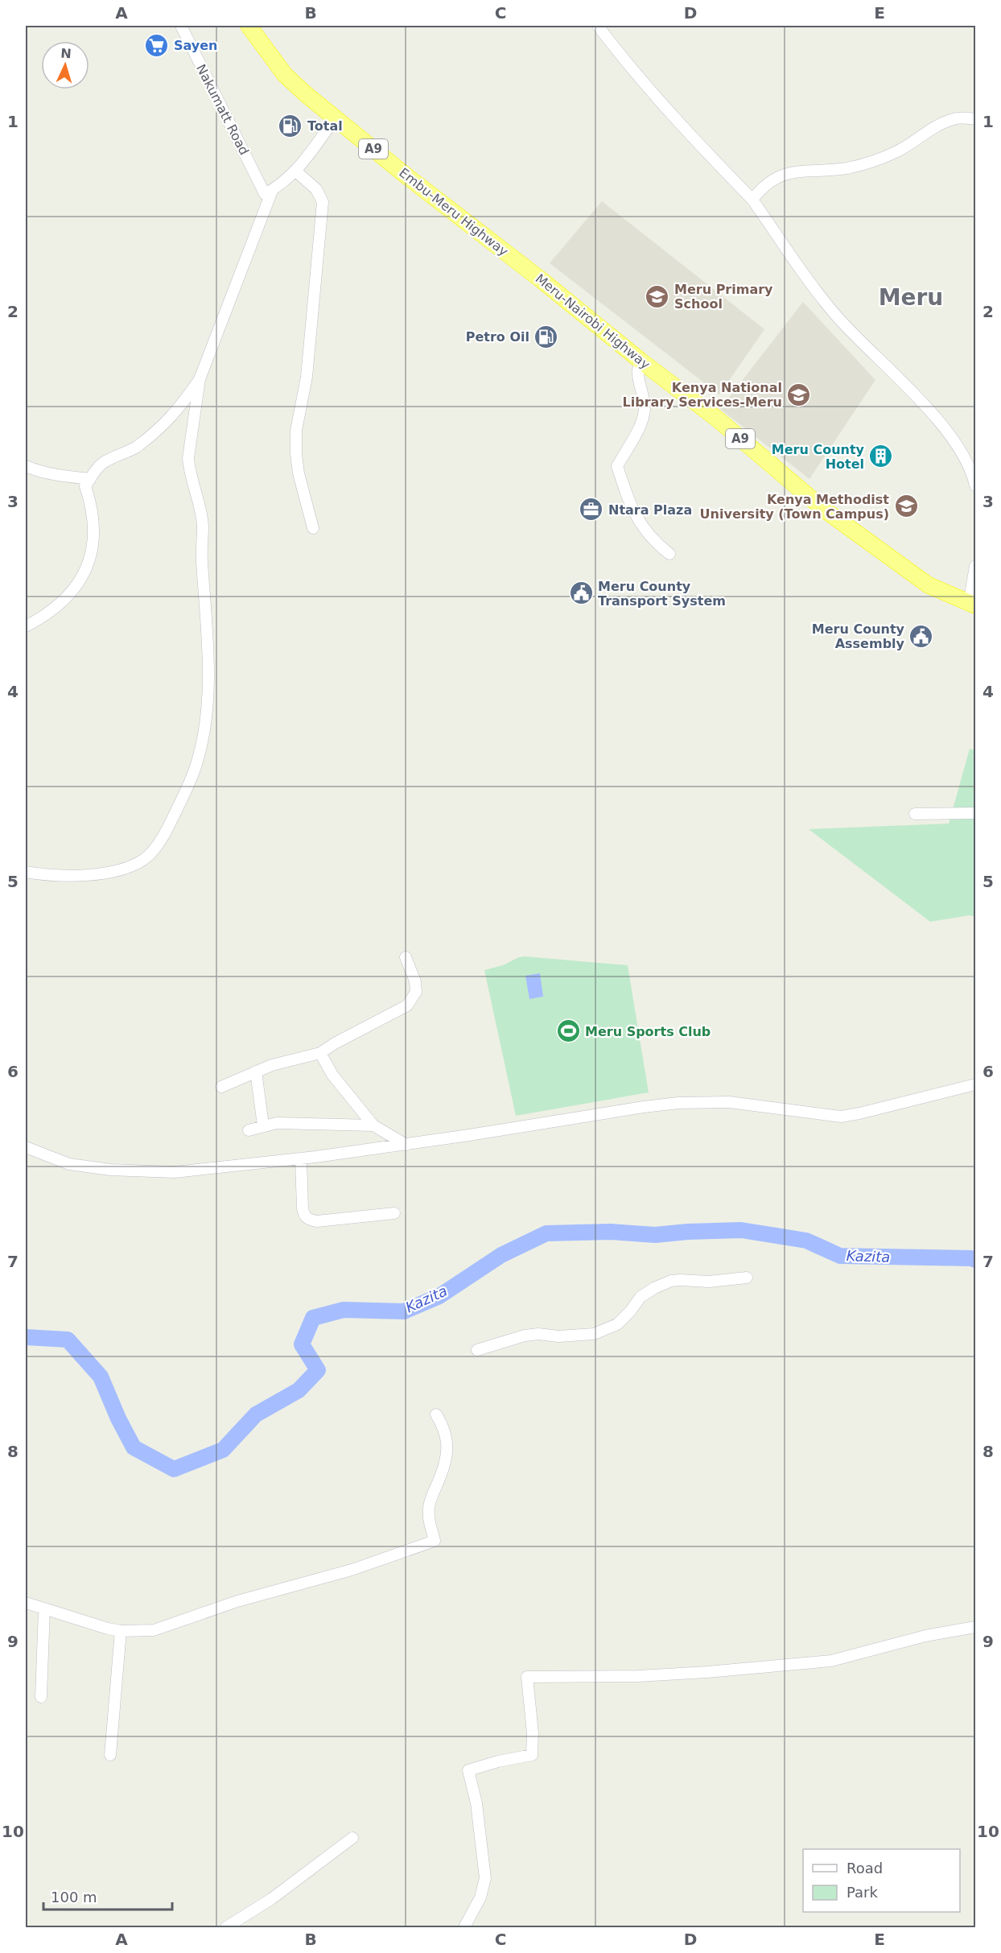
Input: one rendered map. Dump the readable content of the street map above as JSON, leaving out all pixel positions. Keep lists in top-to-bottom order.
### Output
{
  "streets": {
    "highway": ["A9", "Embu-Meru Highway", "Meru-Nairobi Highway"],
    "street": ["Nakumatt Road"]
  },
  "crossings": [
    ["Embu-Meru Highway", "Meru-Nairobi Highway"]
  ],
  "districts": ["Meru"],
  "water": ["Kazita"],
  "places": {
    "supermarket": ["Sayen"],
    "fuel station": ["Total", "Petro Oil"],
    "school or university": ["Meru Primary School", "Kenya National Library Services-Meru", "Kenya Methodist University (Town Campus)"],
    "building": ["Meru County Hotel"],
    "office": ["Ntara Plaza"],
    "public building": ["Meru County Transport System", "Meru County Assembly"],
    "sports": ["Meru Sports Club"]
  },
  "legend": ["Road", "Park"],
  "scale_bar": "100 m",
  "north": "top",
  "grid": {
    "columns": [
      "A",
      "B",
      "C",
      "D",
      "E"
    ],
    "rows": [
      "1",
      "2",
      "3",
      "4",
      "5",
      "6",
      "7",
      "8",
      "9",
      "10"
    ]
  }
}
